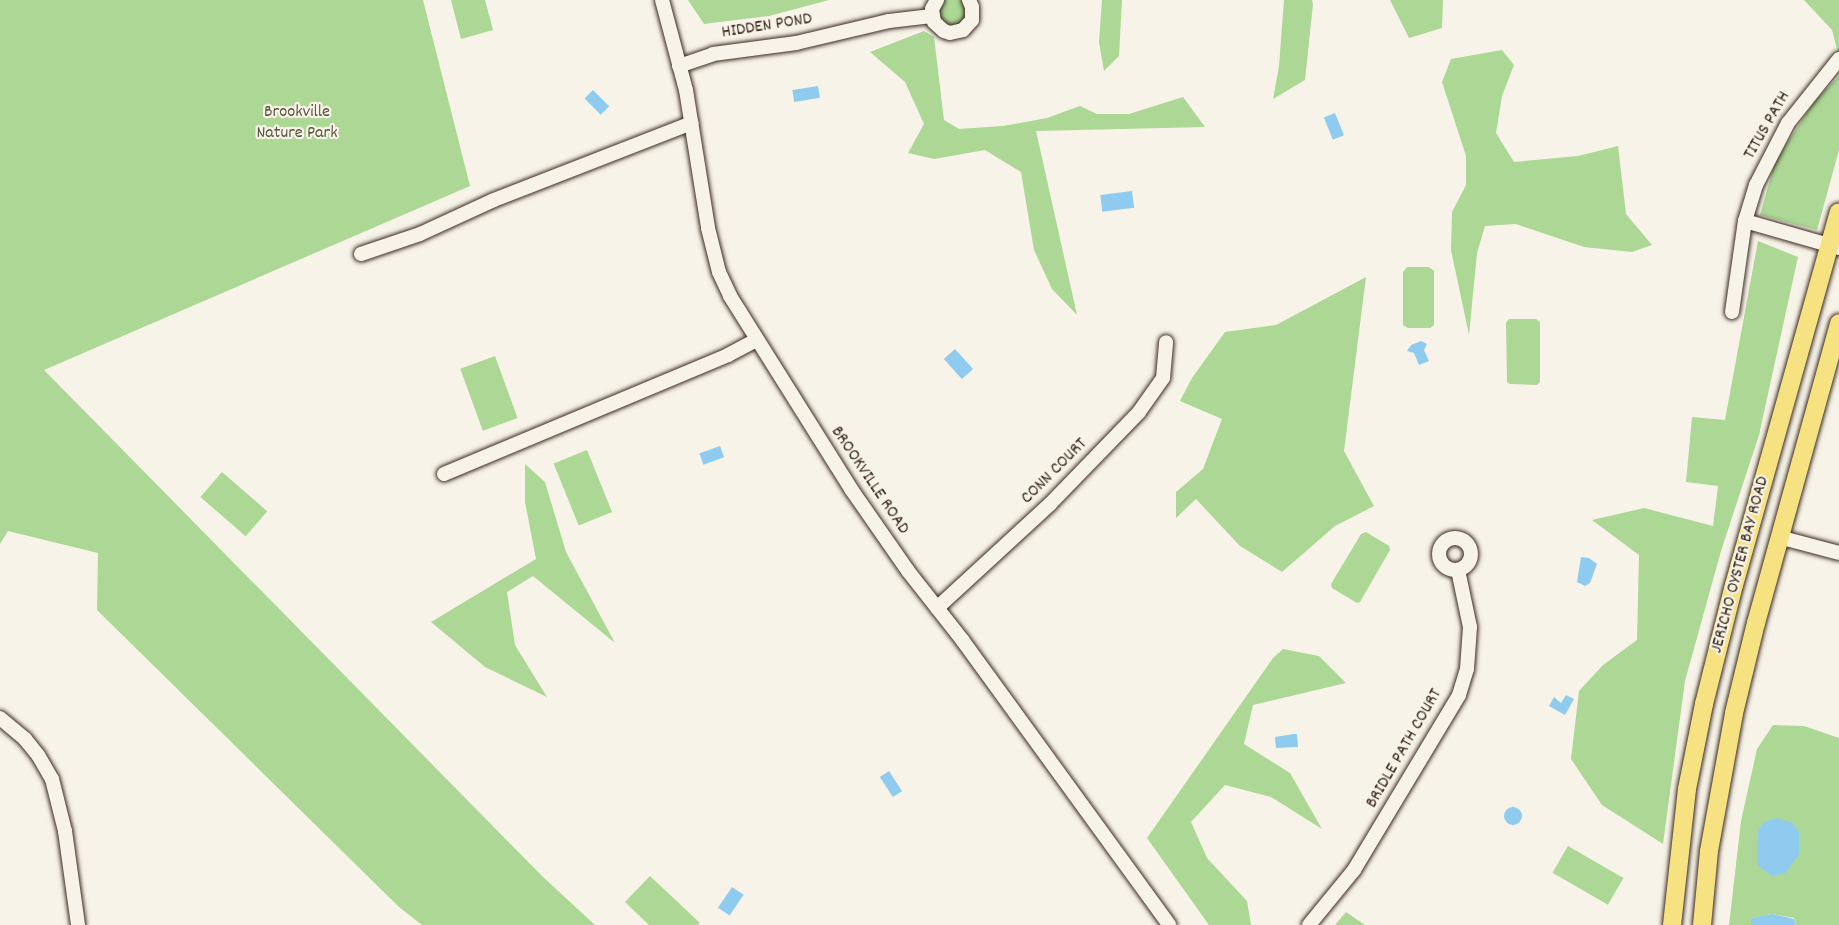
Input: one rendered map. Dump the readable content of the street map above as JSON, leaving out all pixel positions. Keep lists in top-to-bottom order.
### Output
{
  "streets": {
    "main road": ["JERICHO OYSTER BAY ROAD"],
    "street": [
      "HIDDEN POND",
      "TITUS PATH",
      "CONN COURT",
      "BROOKVILLE ROAD",
      "BRIDLE PATH COURT"
    ]
  },
  "crossings": [
    ["HIDDEN POND", "BROOKVILLE ROAD"],
    ["CONN COURT", "BROOKVILLE ROAD"]
  ],
  "parks": ["Brookville Nature Park"]
}
